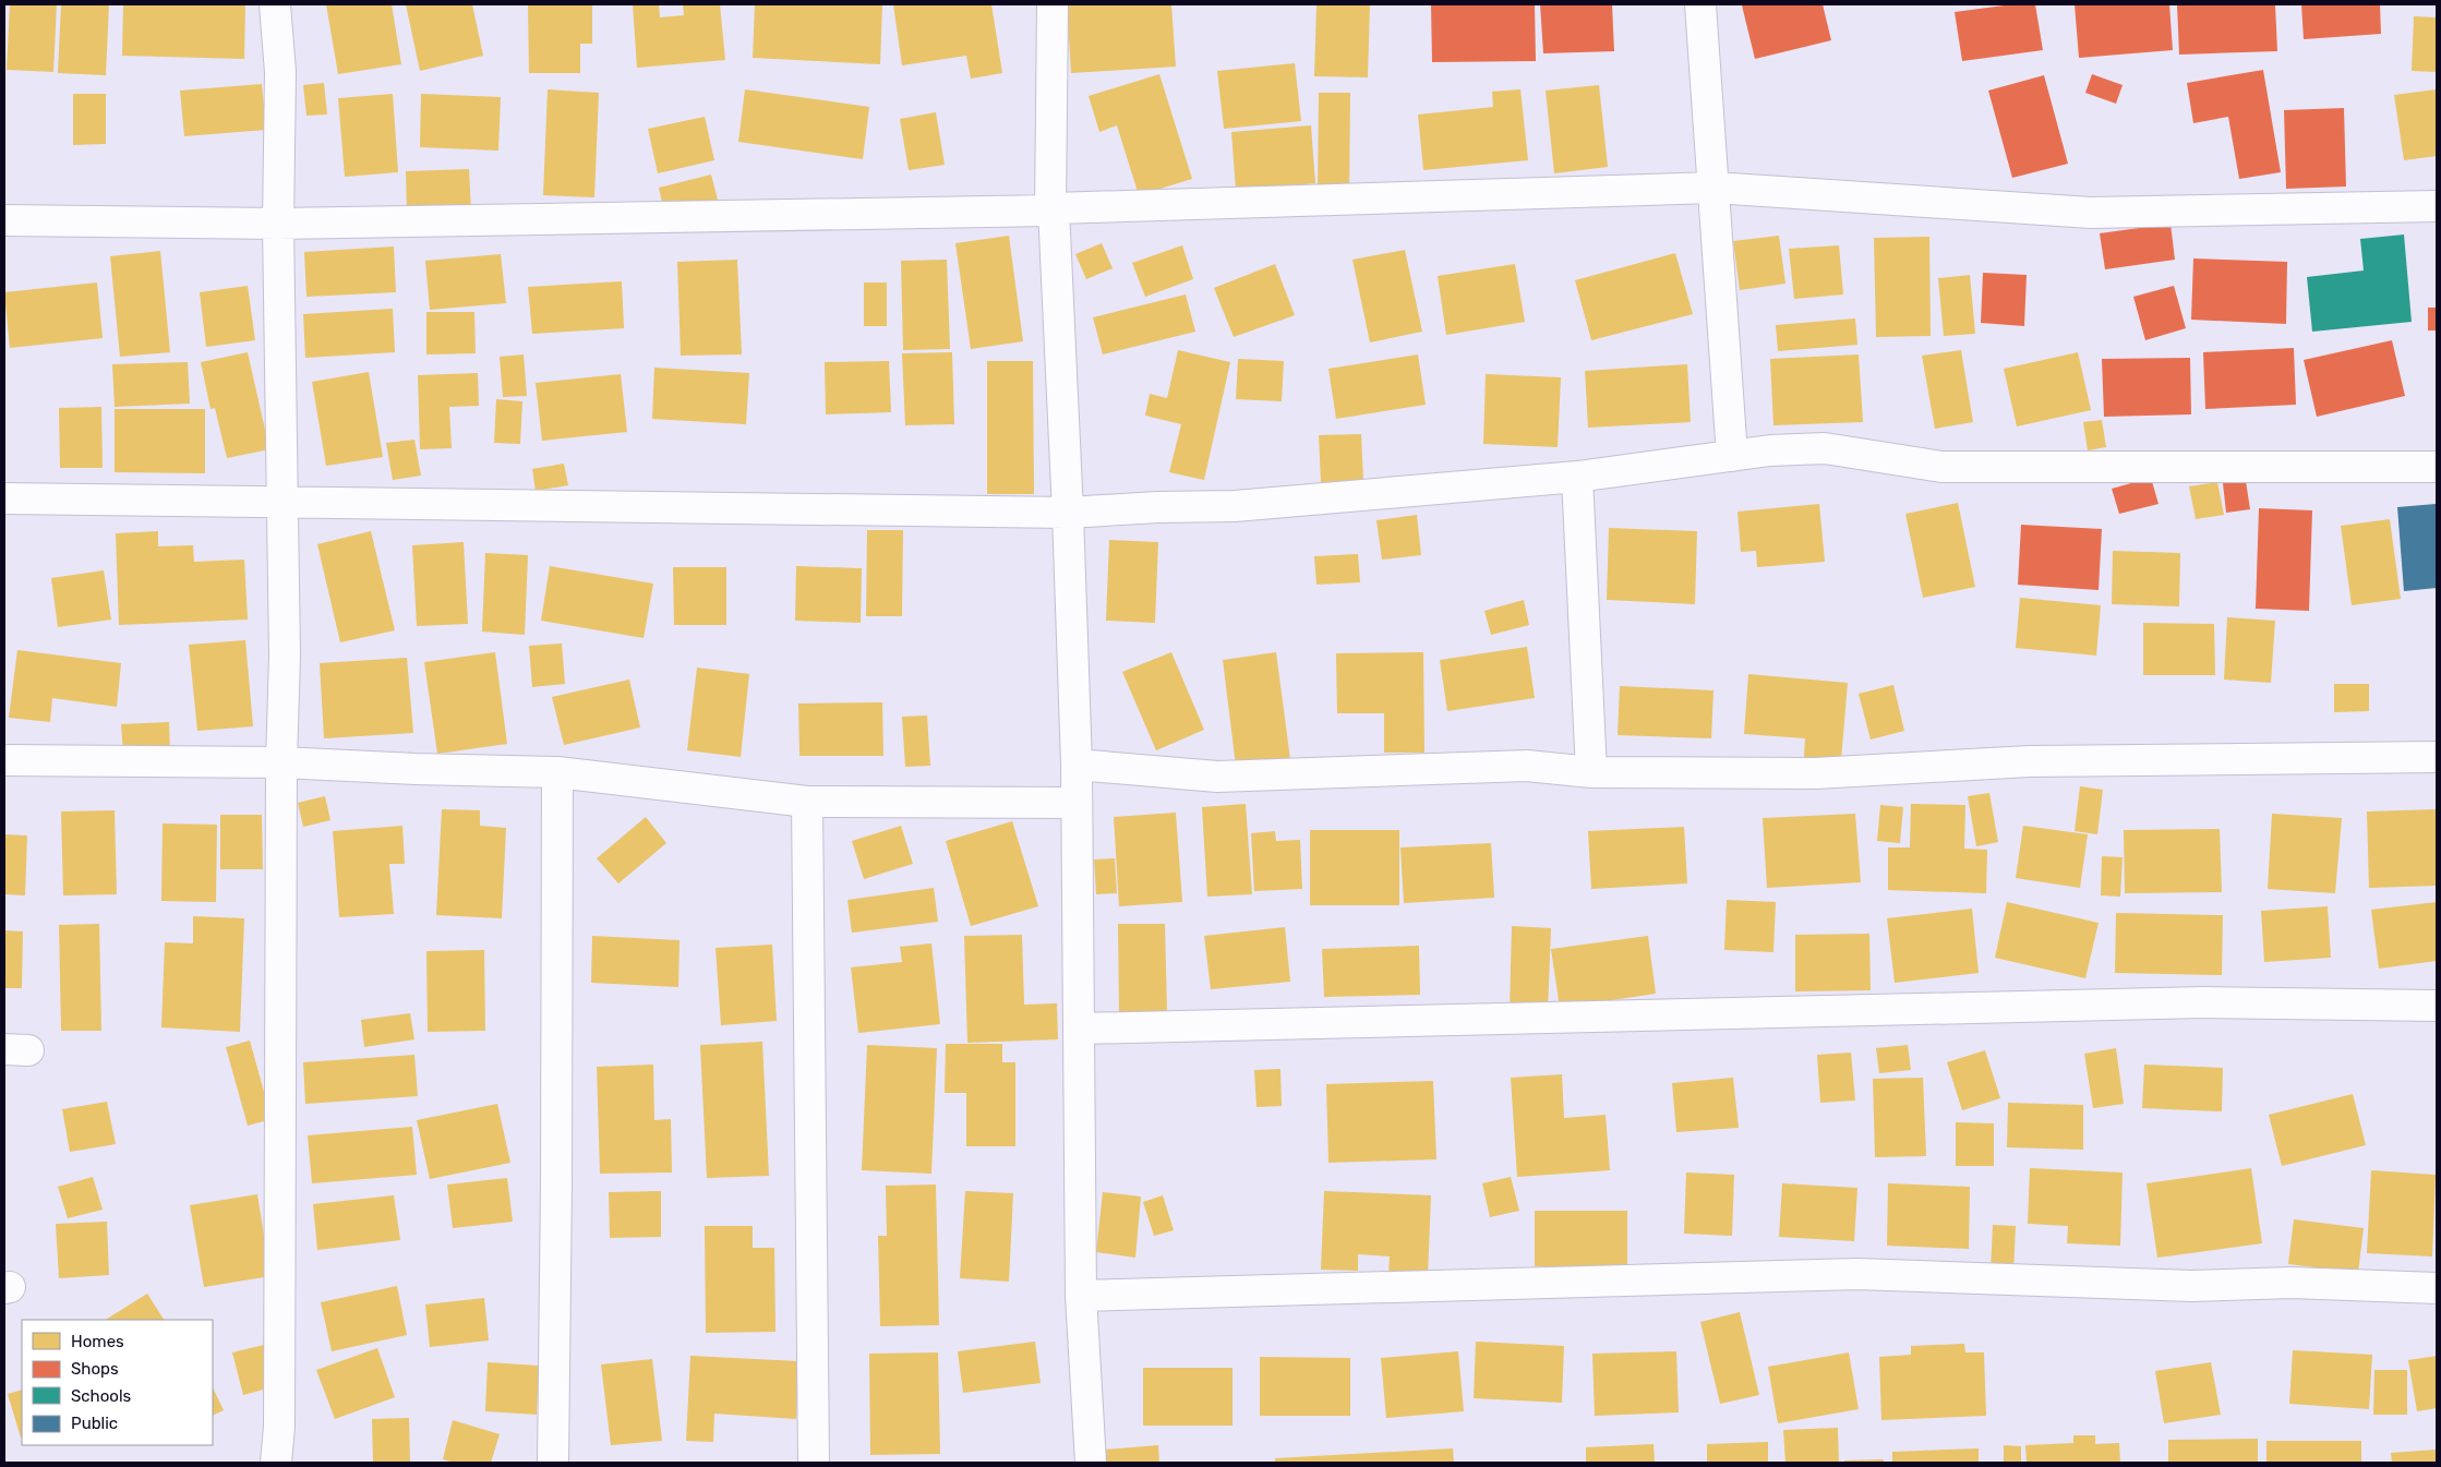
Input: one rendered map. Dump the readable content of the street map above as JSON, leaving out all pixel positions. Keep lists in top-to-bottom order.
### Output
{
  "legend": [
    "Homes",
    "Shops",
    "Schools",
    "Public"
  ]
}
